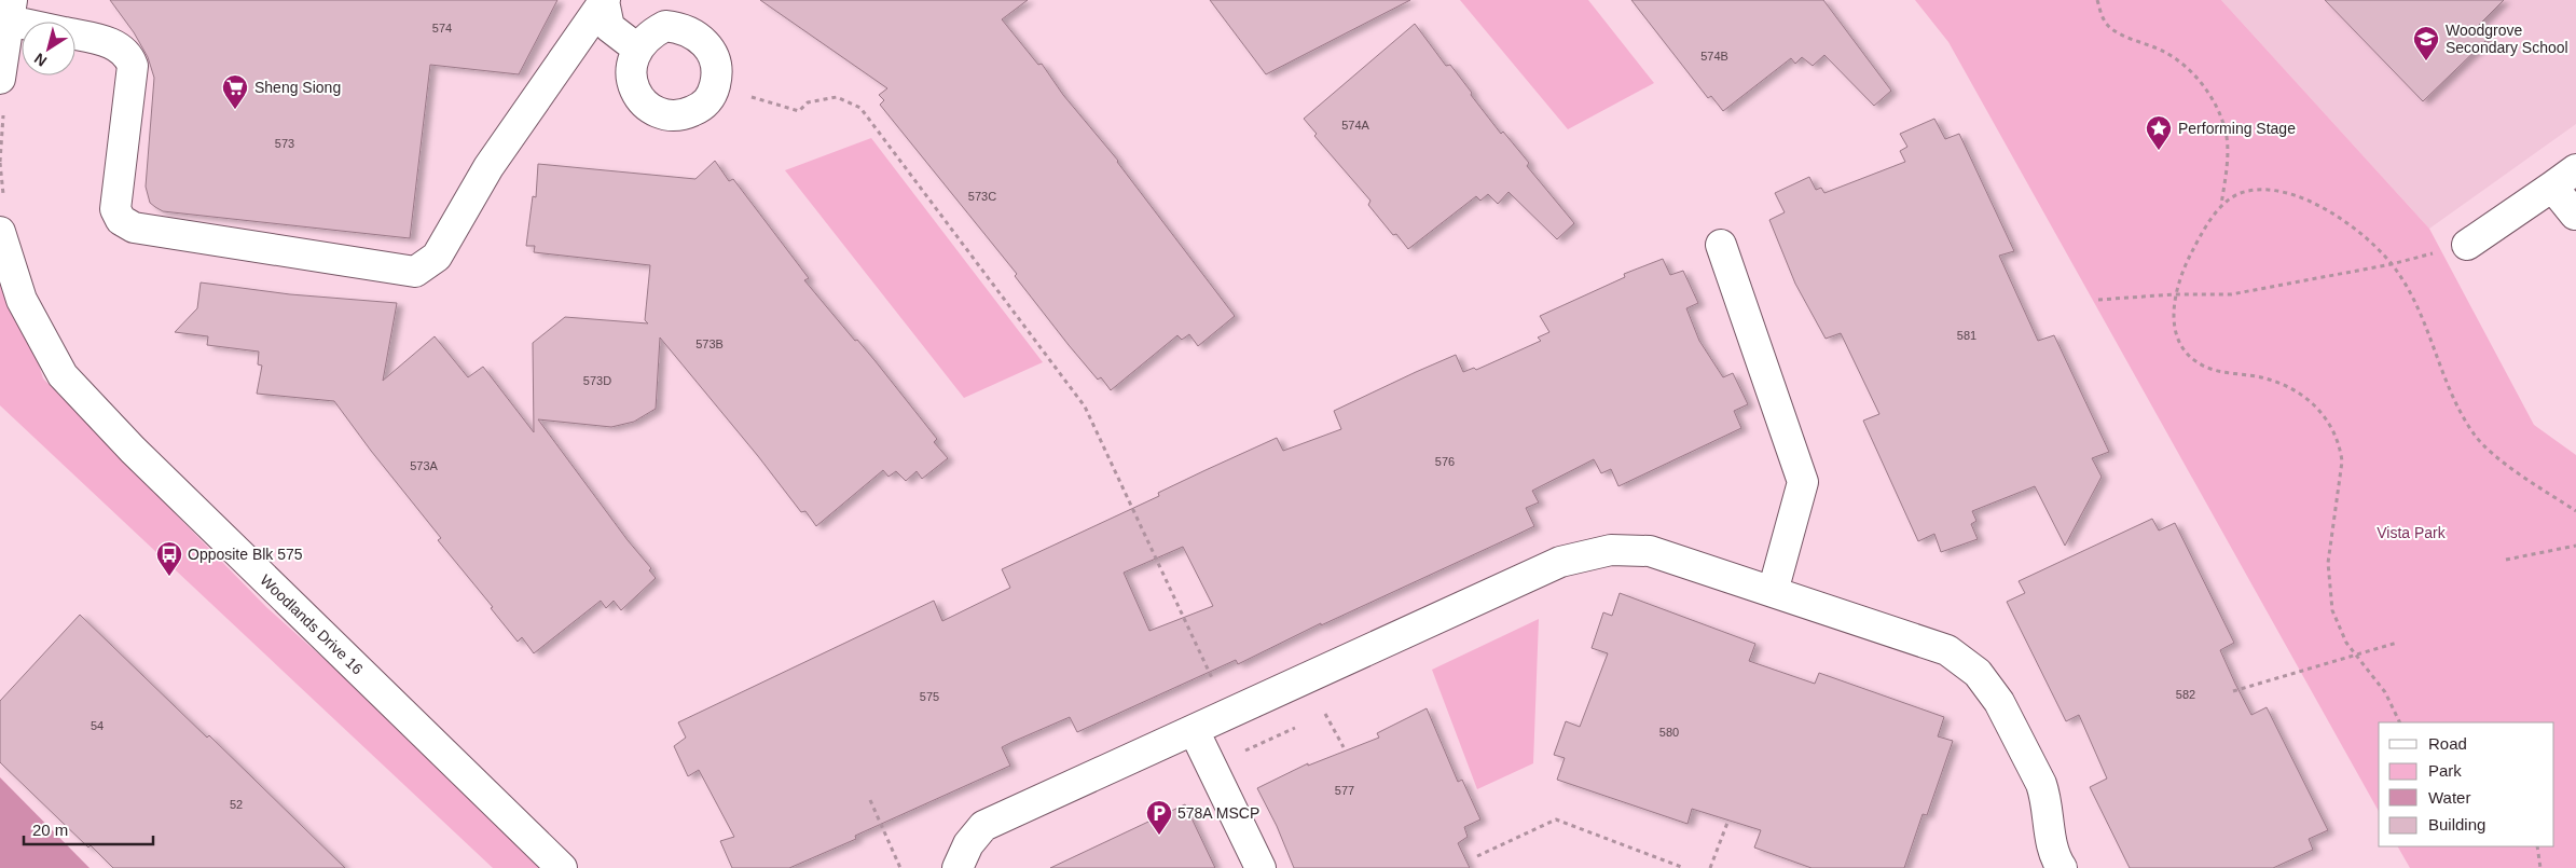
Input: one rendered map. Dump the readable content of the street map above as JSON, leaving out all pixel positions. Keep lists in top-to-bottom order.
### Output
{
  "streets": {
    "street": ["Woodlands Drive 16"]
  },
  "parks": ["Vista Park"],
  "places": {
    "school or university": ["Woodgrove Secondary School"],
    "supermarket": ["Sheng Siong"],
    "place": ["Performing Stage"],
    "bus stop": ["Opposite Blk 575"],
    "parking": ["578A MSCP"]
  },
  "house_numbers": [
    "574",
    "574B",
    "574A",
    "573",
    "573C",
    "581",
    "573B",
    "573D",
    "576",
    "573A",
    "582",
    "575",
    "54",
    "580",
    "577",
    "52"
  ],
  "legend": [
    "Road",
    "Park",
    "Water",
    "Building"
  ],
  "scale_bar": "20 m",
  "north": "bottom left"
}
